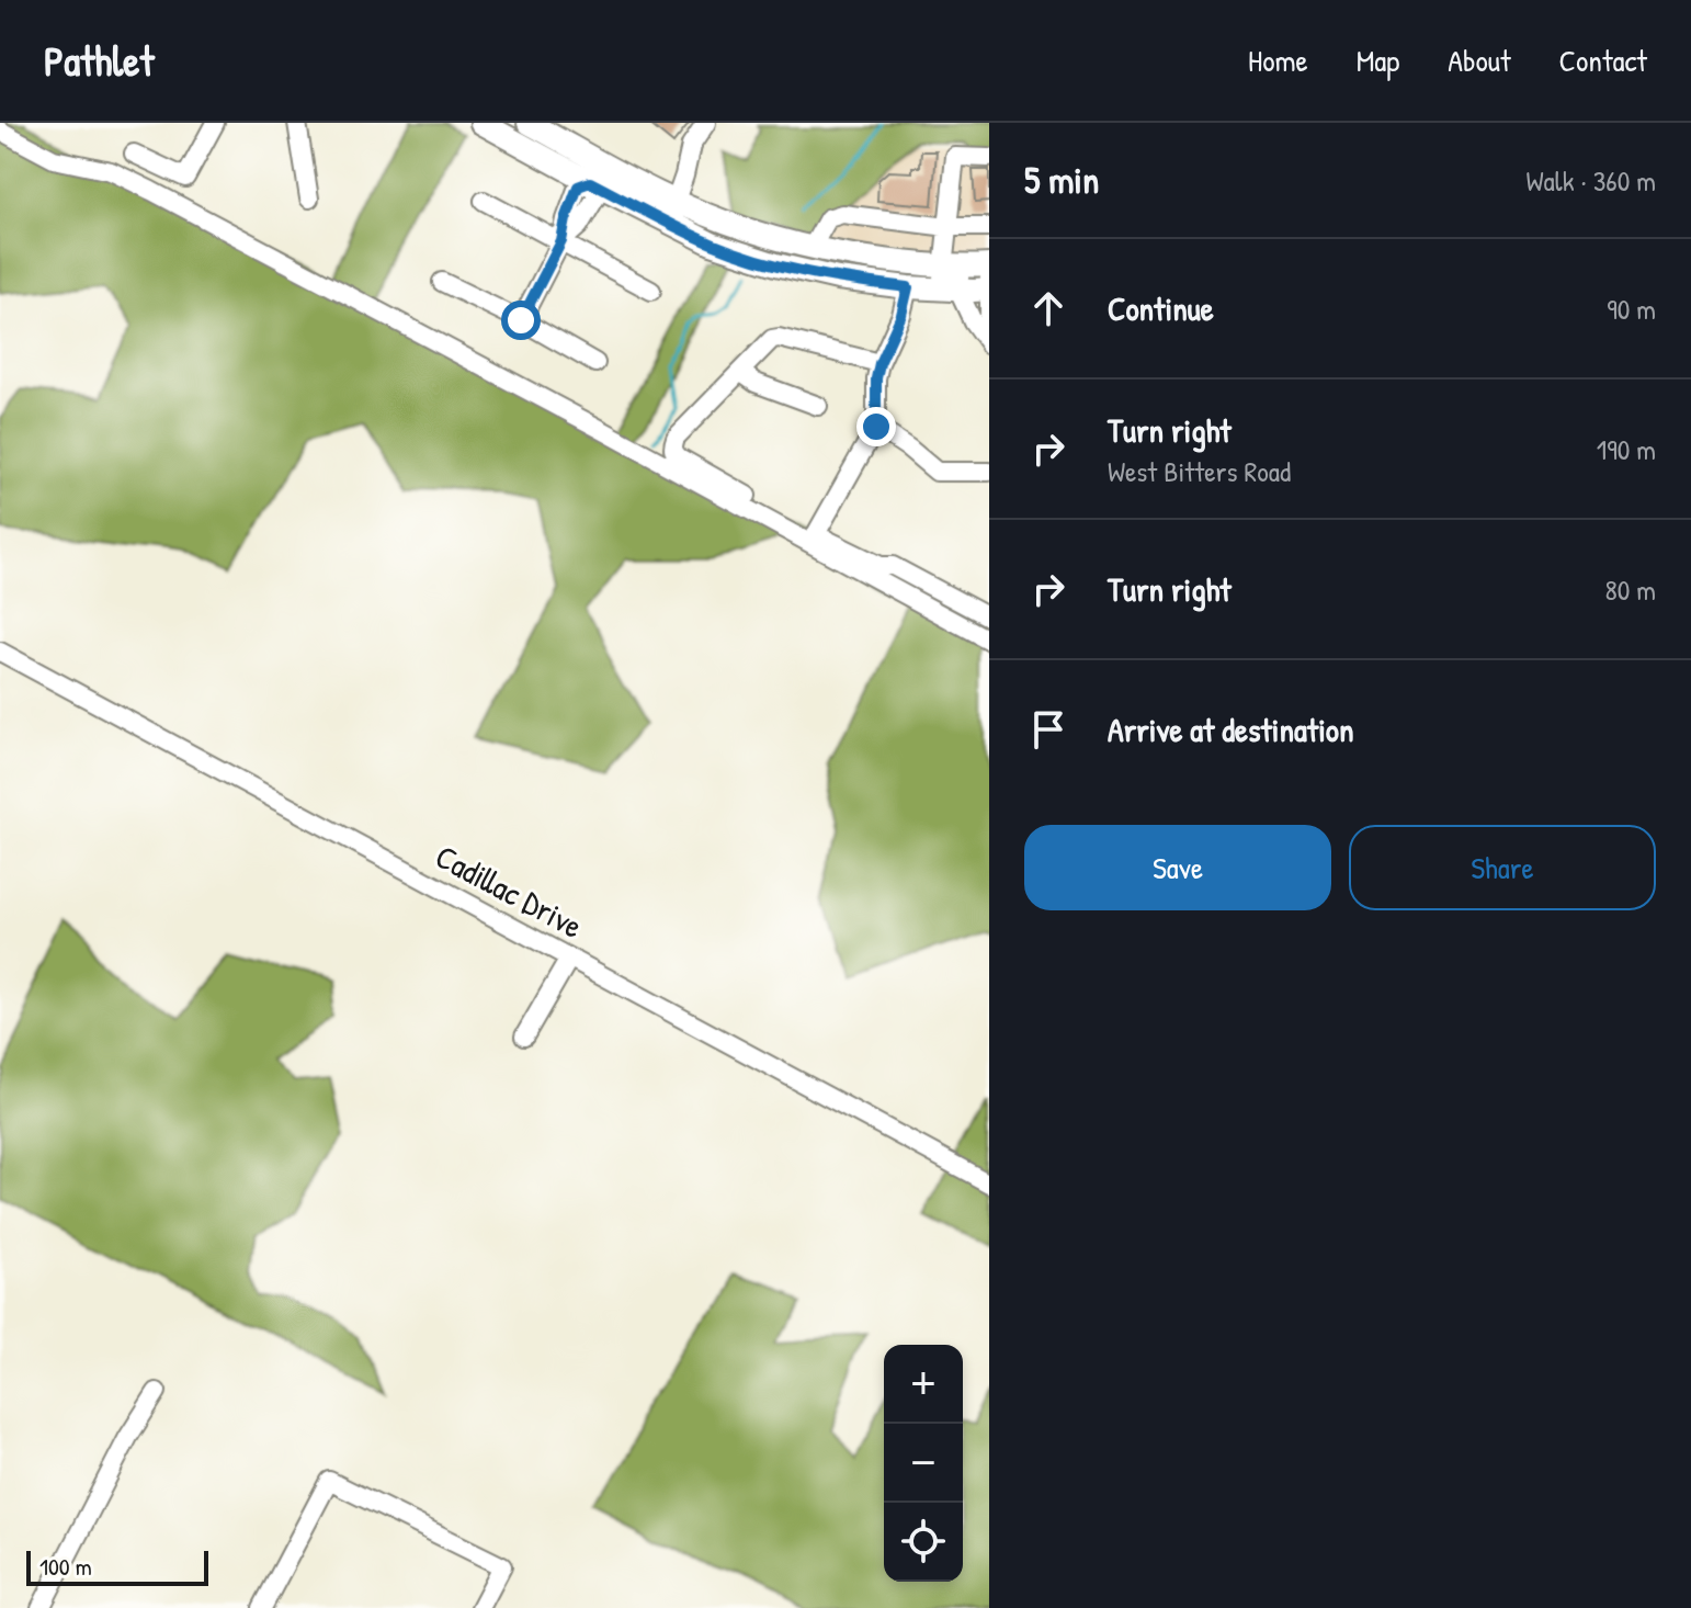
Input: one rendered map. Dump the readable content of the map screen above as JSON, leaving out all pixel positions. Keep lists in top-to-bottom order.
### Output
{
  "streets": {
    "street": ["Cadillac Drive"]
  },
  "scale_bar": "100 m",
  "page": {
    "header": "Pathlet",
    "nav": [
      "Home",
      "Map",
      "About",
      "Contact"
    ],
    "heading": ["5 min", "Walk · 360 m"],
    "list": [
      ["Continue", "90 m"],
      ["Turn right", "West Bitters Road", "190 m"],
      ["Turn right", "80 m"],
      "Arrive at destination"
    ],
    "buttons": ["Save", "Share"],
    "map_buttons": ["+", "−"],
    "scale": "100 m"
  }
}
